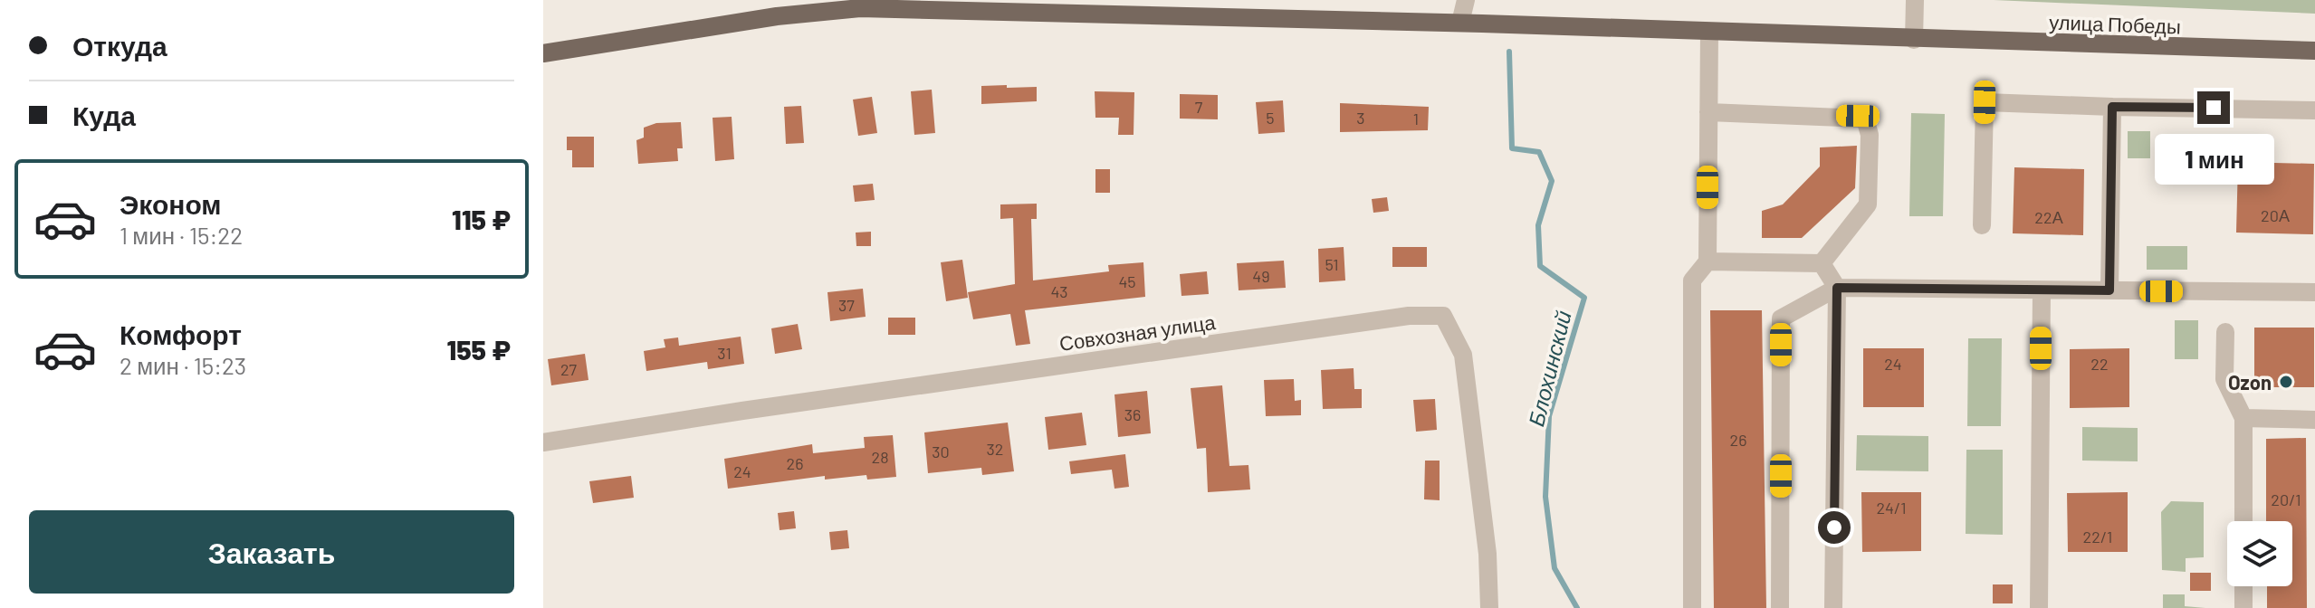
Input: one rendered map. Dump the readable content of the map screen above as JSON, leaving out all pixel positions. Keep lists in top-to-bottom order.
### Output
{
  "streets": {
    "main road": ["улица Победы"],
    "street": ["Совхозная улица"]
  },
  "water": ["Блохинский"],
  "places": ["Ozon"],
  "house_numbers": [
    "7",
    "5",
    "3",
    "1",
    "20А",
    "22А",
    "51",
    "49",
    "45",
    "43",
    "37",
    "31",
    "24",
    "22",
    "27",
    "36",
    "26",
    "32",
    "30",
    "28",
    "26",
    "24",
    "20/1",
    "24/1",
    "22/1"
  ],
  "page": {
    "banner": ["Откуда", "Куда"],
    "bubble": "1 мин",
    "list": [
      {
        "name": "Эконом",
        "note": "1 мин · 15:22",
        "value": "115 ₽"
      },
      {
        "name": "Комфорт",
        "note": "2 мин · 15:23",
        "value": "155 ₽"
      }
    ],
    "buttons": "Заказать"
  }
}
